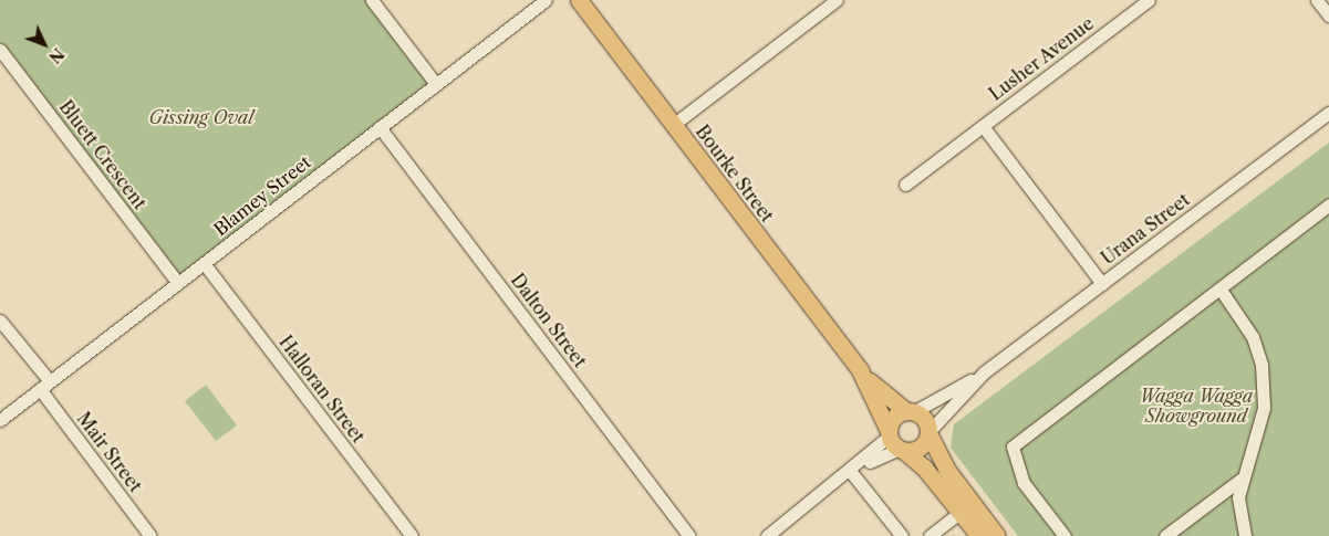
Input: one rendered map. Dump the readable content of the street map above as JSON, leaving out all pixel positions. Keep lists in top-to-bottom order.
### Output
{
  "streets": {
    "main road": ["Bourke Street"],
    "street": [
      "Lusher Avenue",
      "Bluett Crescent",
      "Blamey Street",
      "Urana Street",
      "Dalton Street",
      "Halloran Street",
      "Mair Street"
    ]
  },
  "crossings": [
    ["Lusher Avenue", "Urana Street"],
    ["Bluett Crescent", "Blamey Street"],
    ["Bourke Street", "Urana Street"],
    ["Blamey Street", "Dalton Street"],
    ["Blamey Street", "Halloran Street"],
    ["Blamey Street", "Mair Street"]
  ],
  "parks": ["Gissing Oval", "Wagga Wagga Showground"],
  "north": "bottom right"
}
